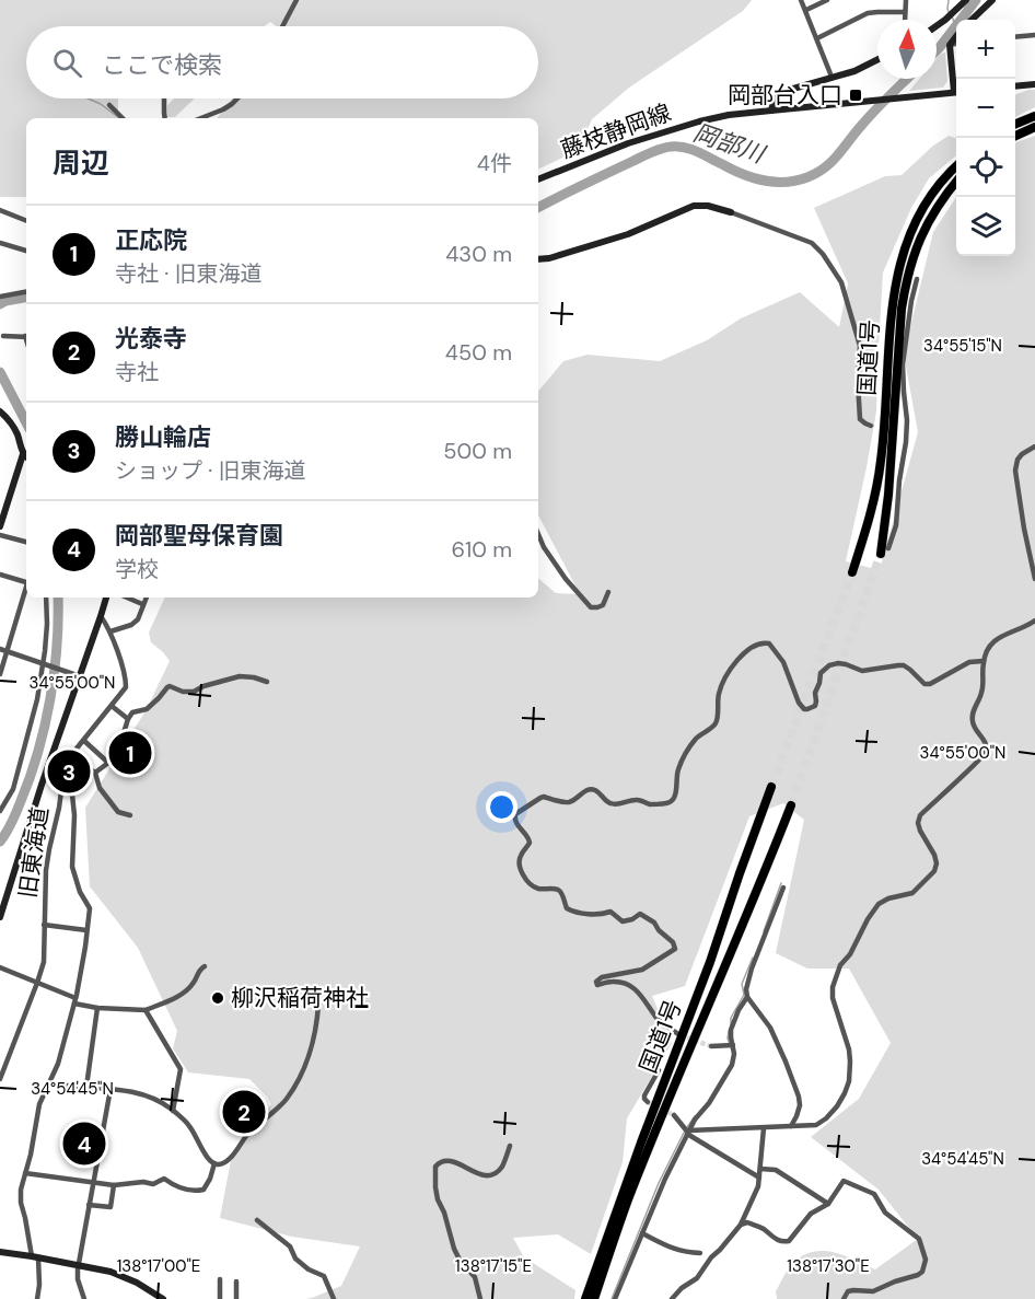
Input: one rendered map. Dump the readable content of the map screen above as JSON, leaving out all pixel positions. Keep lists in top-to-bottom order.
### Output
{
  "streets": {
    "highway": ["国道1号"],
    "main road": ["藤枝静岡線"],
    "street": ["旧東海道"]
  },
  "water": ["岡部川"],
  "places": {
    "transit": ["岡部台入口"],
    "other": ["柳沢稲荷神社"]
  },
  "north": "top",
  "page": {
    "map_buttons": ["+", "−"],
    "search": "ここで検索",
    "heading": ["周辺", "4件"],
    "list": [
      {
        "mark": "1",
        "name": "正応院",
        "note": "寺社 · 旧東海道",
        "value": "430 m"
      },
      {
        "mark": "2",
        "name": "光泰寺",
        "note": "寺社",
        "value": "450 m"
      },
      {
        "mark": "3",
        "name": "勝山輪店",
        "note": "ショップ · 旧東海道",
        "value": "500 m"
      },
      {
        "mark": "4",
        "name": "岡部聖母保育園",
        "note": "学校",
        "value": "610 m"
      }
    ],
    "pins": [
      "1",
      "3",
      "2",
      "4"
    ]
  },
  "coordinates": [
    "34°55'15\"N",
    "34°55'00\"N",
    "34°54'45\"N",
    "138°17'00\"E",
    "138°17'15\"E",
    "138°17'30\"E"
  ]
}
